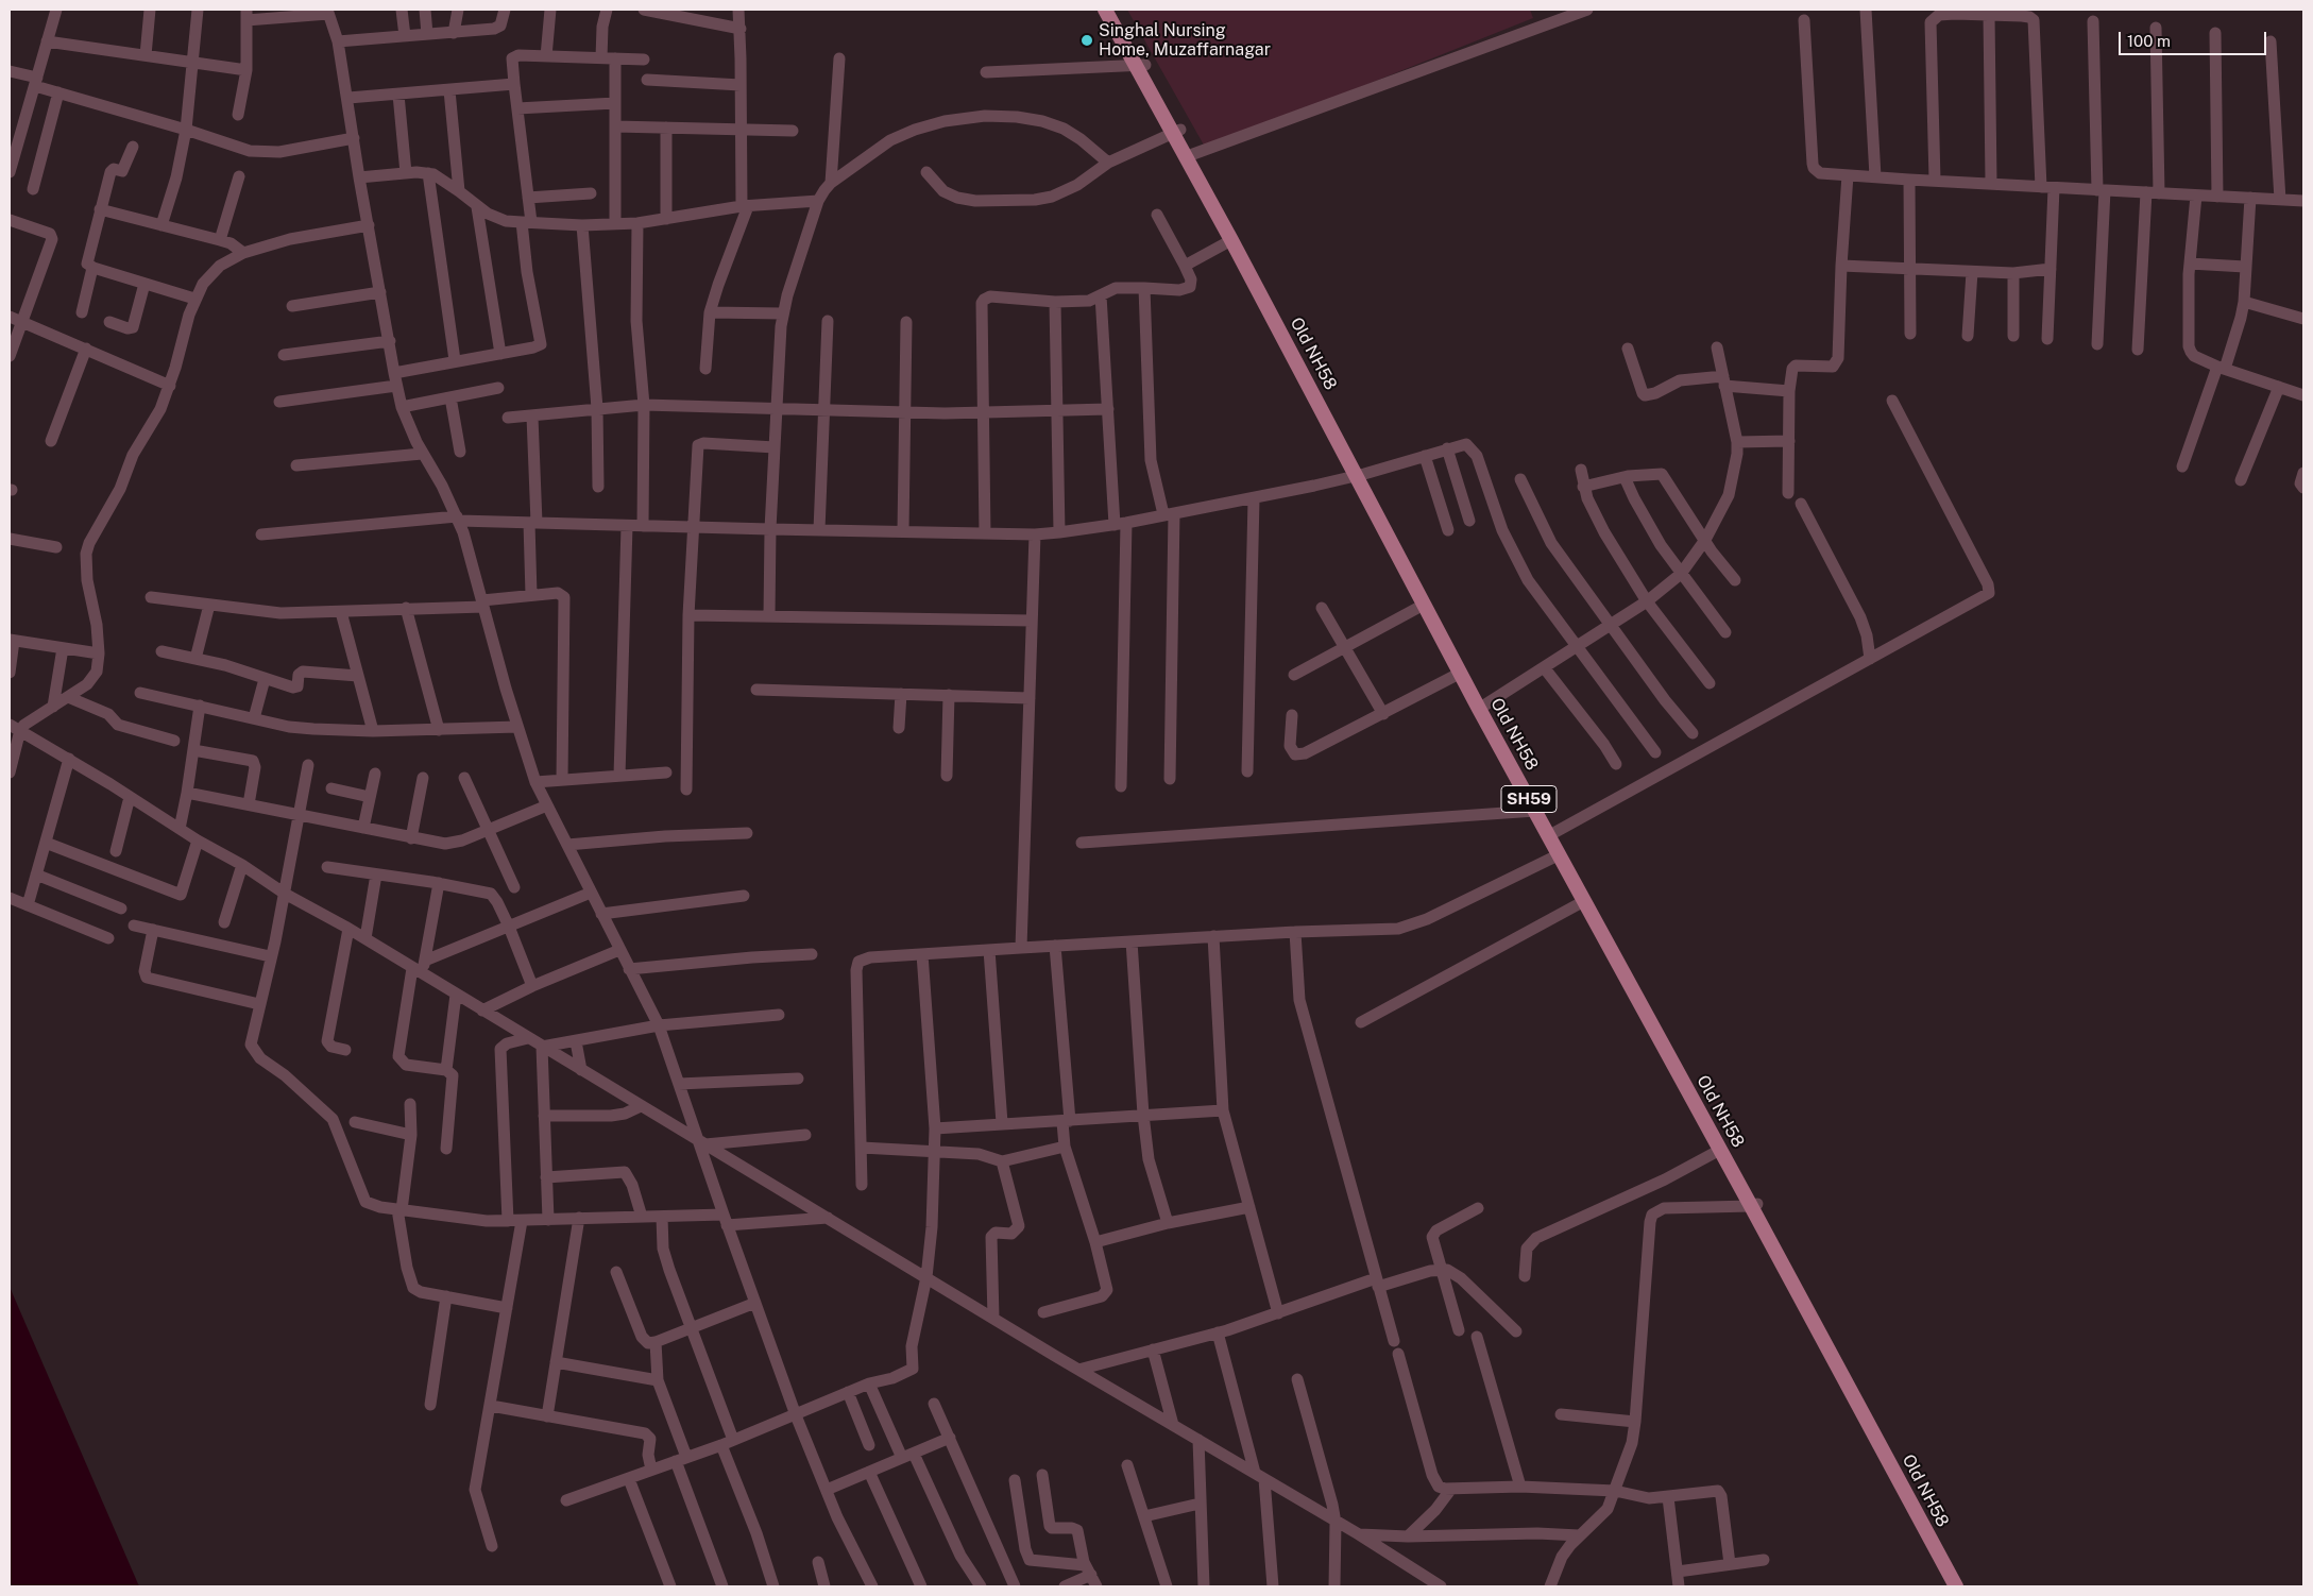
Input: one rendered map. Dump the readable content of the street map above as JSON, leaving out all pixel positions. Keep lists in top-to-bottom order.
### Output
{
  "streets": {
    "main road": ["Old NH58", "SH59"]
  },
  "places": ["Singhal Nursing Home, Muzaffarnagar"],
  "scale_bar": "100 m"
}
